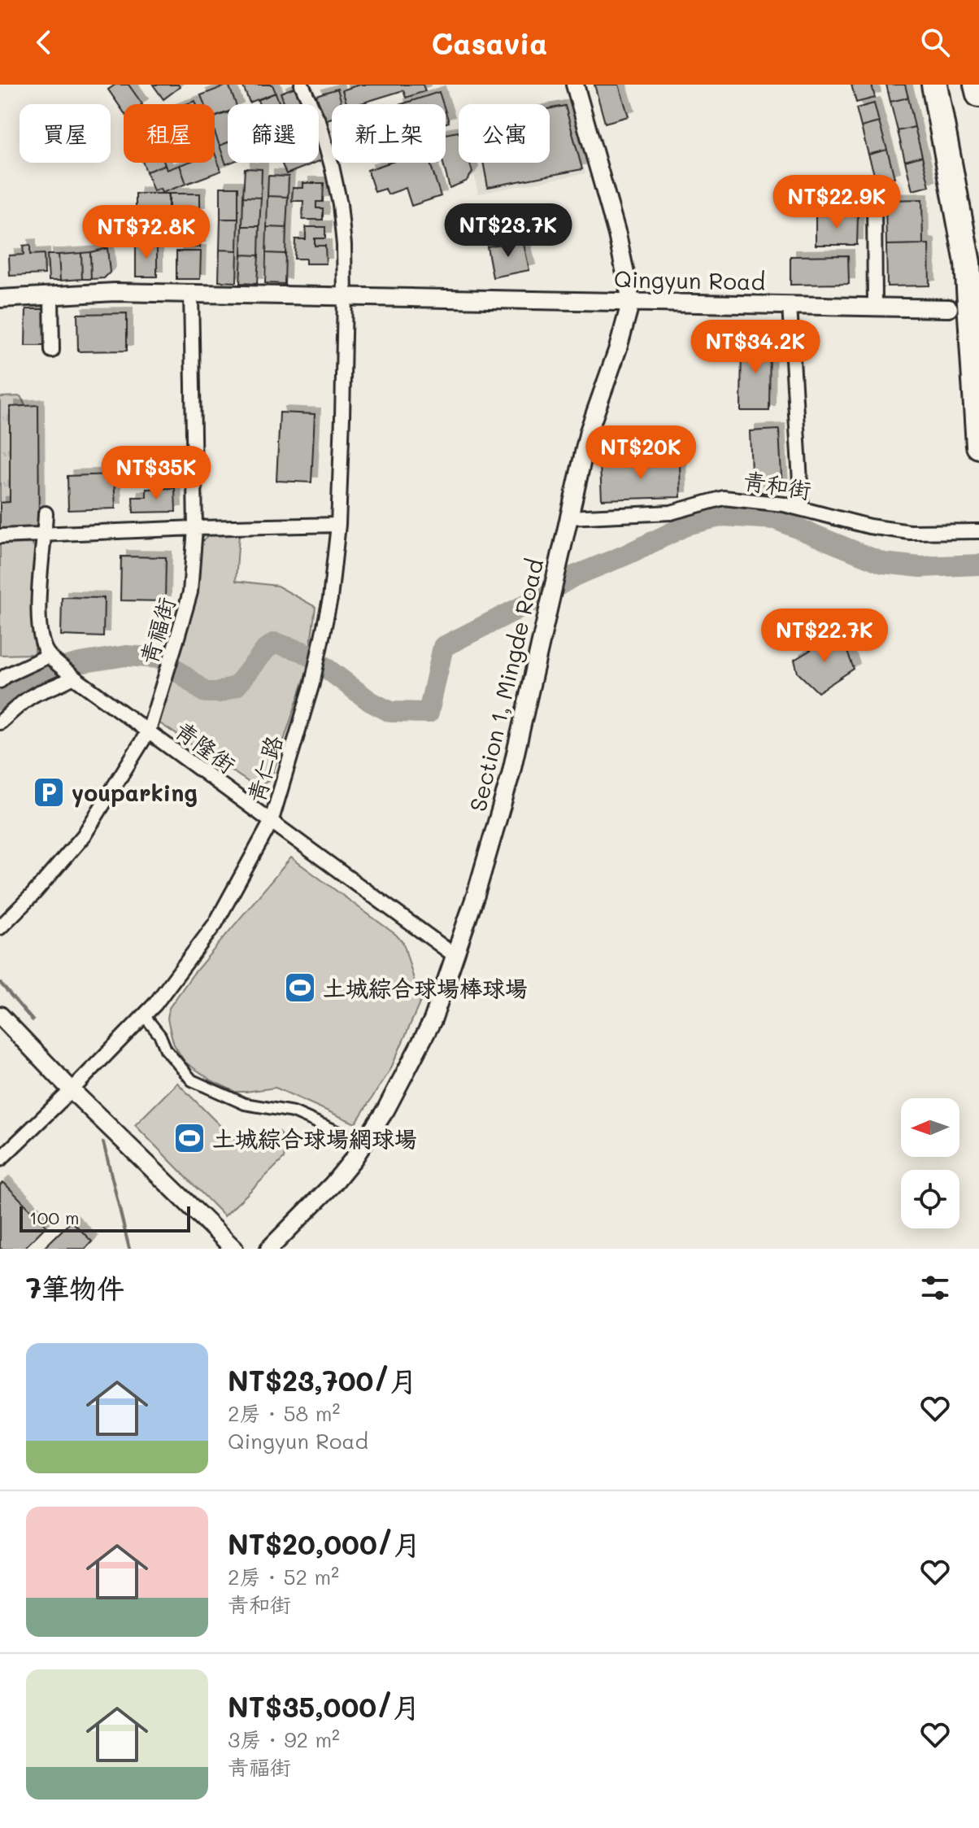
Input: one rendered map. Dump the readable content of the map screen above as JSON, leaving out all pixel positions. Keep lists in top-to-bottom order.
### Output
{
  "streets": {
    "street": [
      "Qingyun Road",
      "青和街",
      "青福街",
      "Section 1, Mingde Road",
      "青隆街",
      "青仁路"
    ]
  },
  "crossings": [
    ["Qingyun Road", "青福街"],
    ["Qingyun Road", "Section 1, Mingde Road"],
    ["Qingyun Road", "青仁路"],
    ["青和街", "Section 1, Mingde Road"],
    ["青福街", "青隆街"],
    ["Section 1, Mingde Road", "青隆街"],
    ["青隆街", "青仁路"]
  ],
  "places": {
    "parking": ["youparking"],
    "sports": ["土城綜合球場棒球場", "土城綜合球場網球場"]
  },
  "scale_bar": "100 m",
  "north": "left",
  "page": {
    "header": "Casavia",
    "chip": [
      "買屋",
      "租屋",
      "篩選",
      "新上架",
      "公寓"
    ],
    "price": [
      "NT$22.9K",
      "NT$23.7K",
      "NT$72.8K",
      "NT$34.2K",
      "NT$20K",
      "NT$35K",
      "NT$22.7K"
    ],
    "scale": "100 m",
    "heading": "7筆物件",
    "list": [
      {
        "name": "NT$23,700/月",
        "note": "2房 · 58 m² · Qingyun Road"
      },
      {
        "name": "NT$20,000/月",
        "note": "2房 · 52 m² · 青和街"
      },
      {
        "name": "NT$35,000/月",
        "note": "3房 · 92 m² · 青福街"
      }
    ]
  }
}
